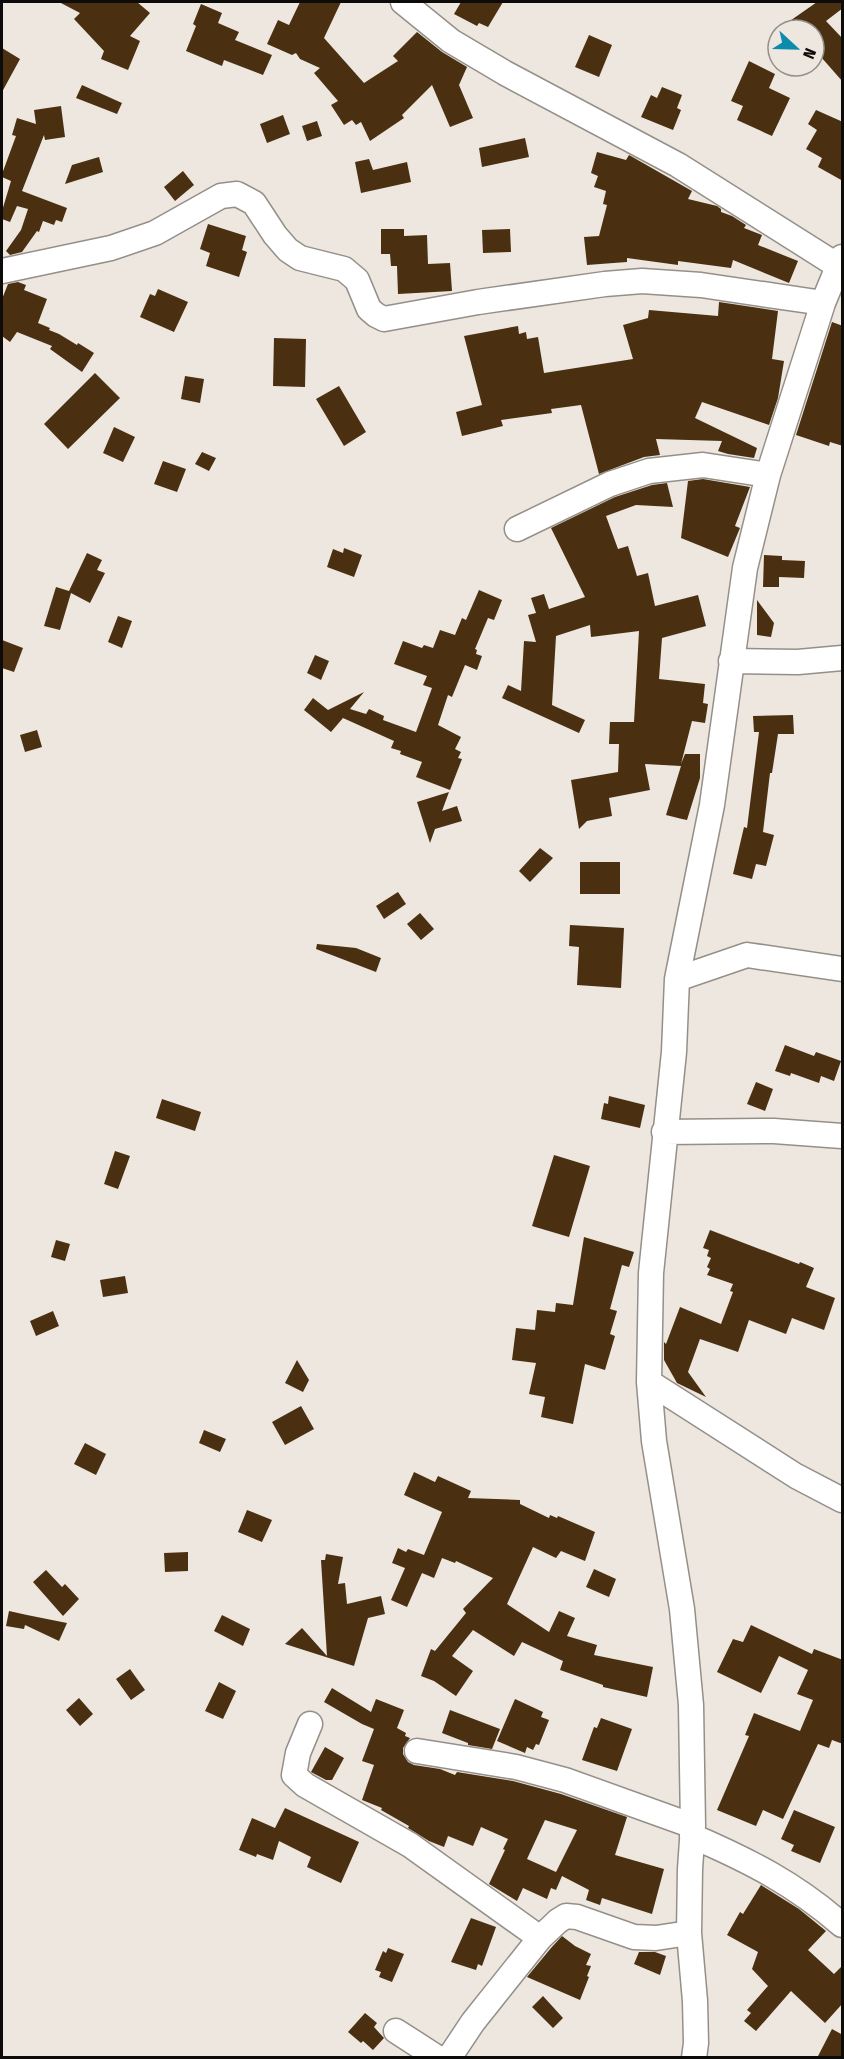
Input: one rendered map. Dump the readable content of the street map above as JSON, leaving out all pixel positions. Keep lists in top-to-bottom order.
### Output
{
  "north": "right"
}
